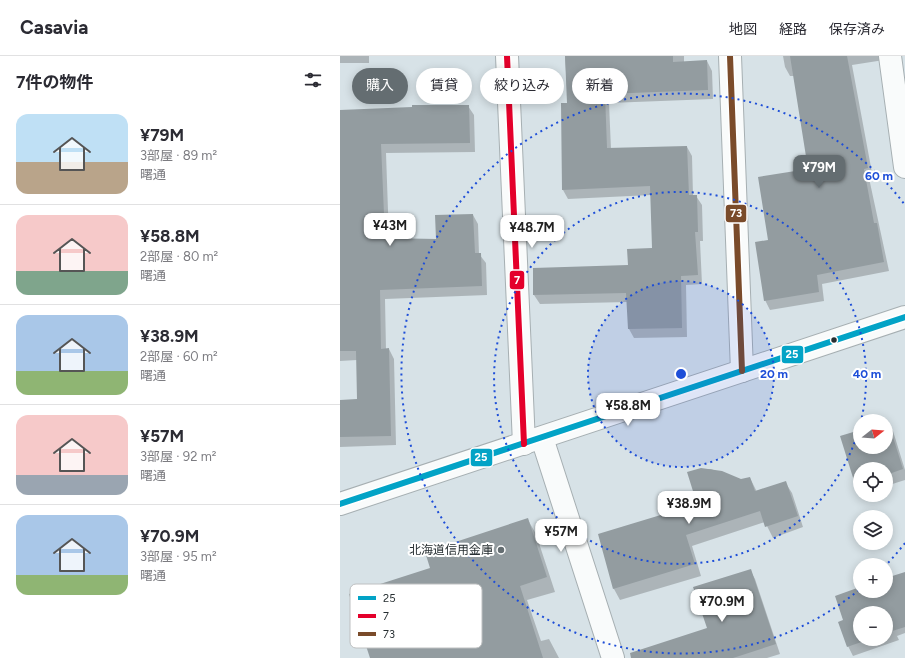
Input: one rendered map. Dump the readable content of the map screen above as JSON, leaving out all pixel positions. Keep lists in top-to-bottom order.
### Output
{
  "places": ["北海道信用金庫"],
  "lines": ["transit line 7", "transit line 73", "transit line 25"],
  "legend": ["25", "7", "73"],
  "north": "right",
  "page": {
    "header": "Casavia",
    "nav": ["地図", "経路", "保存済み"],
    "heading": "7件の物件",
    "chip": [
      "購入",
      "賃貸",
      "絞り込み",
      "新着"
    ],
    "list": [
      {
        "name": "¥79M",
        "note": "3部屋 · 89 m² · 曙通"
      },
      {
        "name": "¥58.8M",
        "note": "2部屋 · 80 m² · 曙通"
      },
      {
        "name": "¥38.9M",
        "note": "2部屋 · 60 m² · 曙通"
      },
      {
        "name": "¥57M",
        "note": "3部屋 · 92 m² · 曙通"
      },
      {
        "name": "¥70.9M",
        "note": "3部屋 · 95 m² · 曙通"
      }
    ],
    "price": [
      "¥79M",
      "¥43M",
      "¥48.7M",
      "¥58.8M",
      "¥38.9M",
      "¥57M",
      "¥70.9M"
    ],
    "map_buttons": ["+", "−"]
  },
  "rings": ["60 m", "20 m", "40 m"]
}
